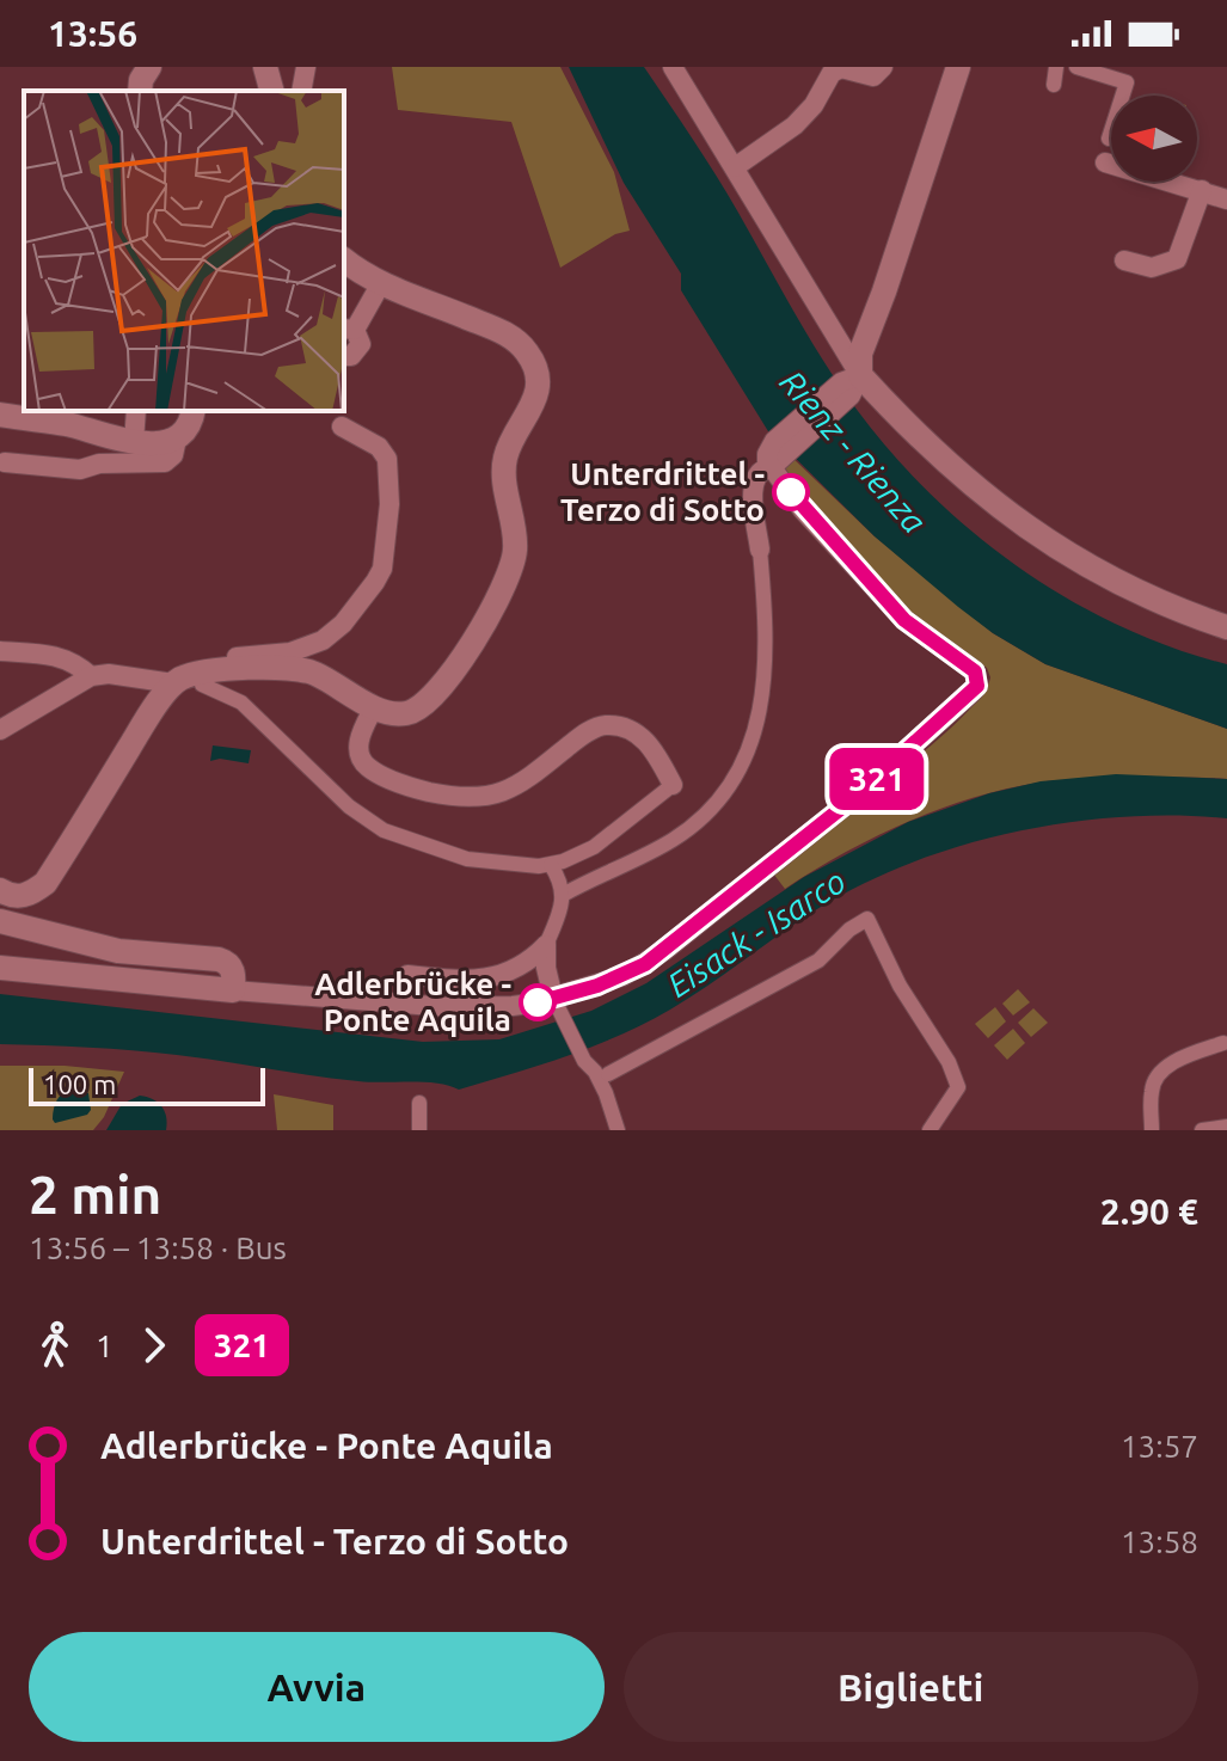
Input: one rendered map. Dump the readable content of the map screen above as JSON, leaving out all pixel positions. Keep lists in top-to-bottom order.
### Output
{
  "water": ["Rienz - Rienza", "Eisack - Isarco"],
  "places": ["Unterdrittel - Terzo di Sotto", "Adlerbrücke - Ponte Aquila"],
  "lines": ["bus line 321"],
  "scale_bar": "100 m",
  "north": "left",
  "page": {
    "status": "13:56",
    "on_map": "321",
    "scale": "100 m",
    "heading": ["2 min", "13:56 – 13:58 · Bus", "2.90 €"],
    "legs": ["1", "321"],
    "list": [
      {
        "name": "Adlerbrücke - Ponte Aquila",
        "value": "13:57"
      },
      {
        "name": "Unterdrittel - Terzo di Sotto",
        "value": "13:58"
      }
    ],
    "buttons": ["Avvia", "Biglietti"]
  }
}
